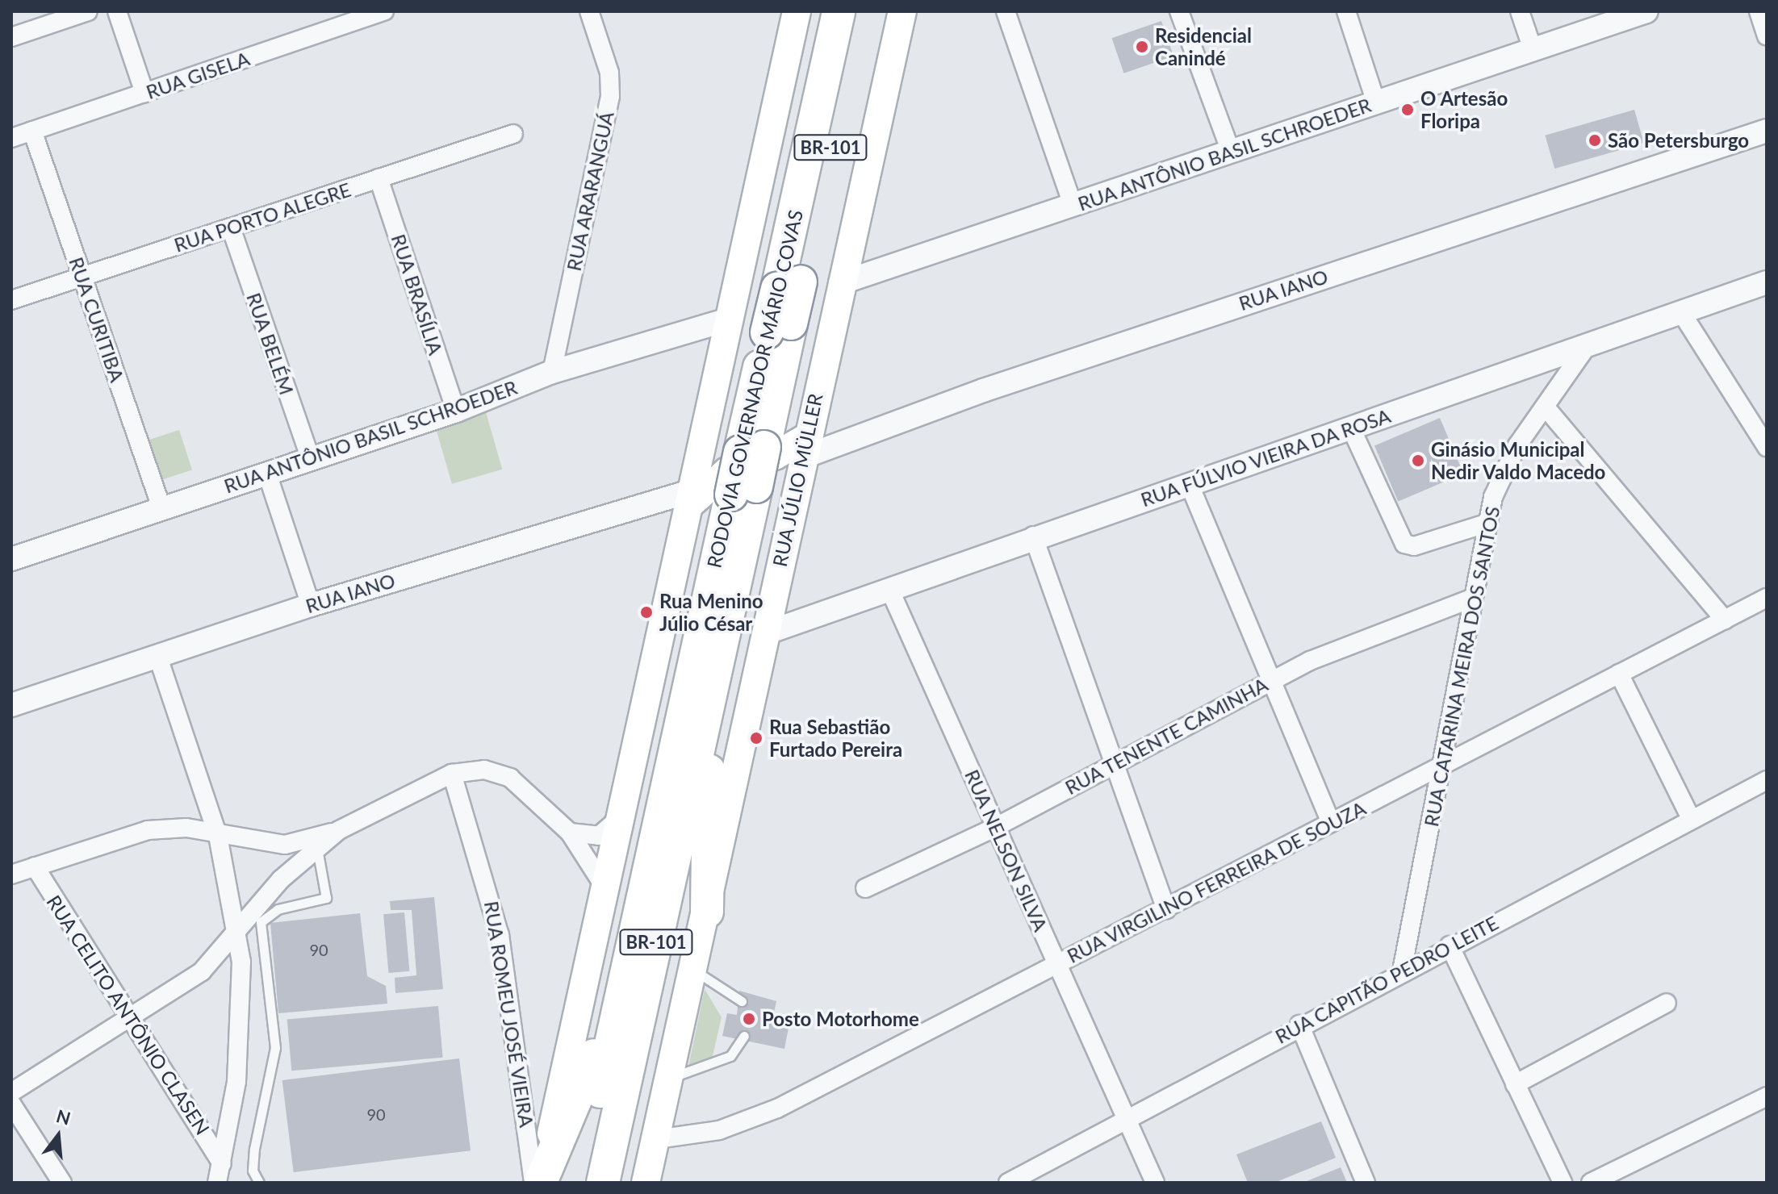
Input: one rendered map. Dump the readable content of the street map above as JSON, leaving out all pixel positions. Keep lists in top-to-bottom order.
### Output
{
  "streets": {
    "highway": ["BR-101", "RODOVIA GOVERNADOR MÁRIO COVAS"],
    "main road": ["RUA ANTÔNIO BASIL SCHROEDER", "RUA IANO", "RUA JÚLIO MÜLLER"],
    "street": [
      "RUA GISELA",
      "RUA ARARANGUÁ",
      "RUA PORTO ALEGRE",
      "RUA BRASÍLIA",
      "RUA CURITIBA",
      "RUA BELÉM",
      "RUA FÚLVIO VIEIRA DA ROSA",
      "RUA CATARINA MEIRA DOS SANTOS",
      "RUA TENENTE CAMINHA",
      "RUA NELSON SILVA",
      "RUA VIRGILINO FERREIRA DE SOUZA",
      "RUA CAPITÃO PEDRO LEITE",
      "RUA ROMEU JOSÉ VIEIRA",
      "RUA CELITO ANTÔNIO CLASEN"
    ]
  },
  "crossings": [
    ["RUA GISELA", "RUA CURITIBA"],
    ["RUA ANTÔNIO BASIL SCHROEDER", "RUA ARARANGUÁ"],
    ["RUA ANTÔNIO BASIL SCHROEDER", "RUA BRASÍLIA"],
    ["RUA ANTÔNIO BASIL SCHROEDER", "RUA CURITIBA"],
    ["RUA ANTÔNIO BASIL SCHROEDER", "RUA BELÉM"],
    ["RUA ANTÔNIO BASIL SCHROEDER", "RODOVIA GOVERNADOR MÁRIO COVAS"],
    ["RUA ANTÔNIO BASIL SCHROEDER", "RUA JÚLIO MÜLLER"],
    ["RUA PORTO ALEGRE", "RUA BRASÍLIA"],
    ["RUA PORTO ALEGRE", "RUA CURITIBA"],
    ["RUA PORTO ALEGRE", "RUA BELÉM"],
    ["RUA IANO", "RODOVIA GOVERNADOR MÁRIO COVAS"],
    ["RUA IANO", "RUA JÚLIO MÜLLER"],
    ["RODOVIA GOVERNADOR MÁRIO COVAS", "RUA JÚLIO MÜLLER"],
    ["RUA FÚLVIO VIEIRA DA ROSA", "RUA JÚLIO MÜLLER"],
    ["RUA FÚLVIO VIEIRA DA ROSA", "RUA CATARINA MEIRA DOS SANTOS"],
    ["RUA FÚLVIO VIEIRA DA ROSA", "RUA NELSON SILVA"],
    ["RUA JÚLIO MÜLLER", "RUA VIRGILINO FERREIRA DE SOUZA"],
    ["RUA CATARINA MEIRA DOS SANTOS", "RUA TENENTE CAMINHA"],
    ["RUA CATARINA MEIRA DOS SANTOS", "RUA VIRGILINO FERREIRA DE SOUZA"],
    ["RUA CATARINA MEIRA DOS SANTOS", "RUA CAPITÃO PEDRO LEITE"],
    ["RUA TENENTE CAMINHA", "RUA NELSON SILVA"],
    ["RUA NELSON SILVA", "RUA VIRGILINO FERREIRA DE SOUZA"],
    ["RUA NELSON SILVA", "RUA CAPITÃO PEDRO LEITE"]
  ],
  "places": [
    "Residencial Canindé",
    "O Artesão Floripa",
    "São Petersburgo",
    "Ginásio Municipal Nedir Valdo Macedo",
    "Rua Menino Júlio César",
    "Rua Sebastião Furtado Pereira",
    "Posto Motorhome"
  ],
  "house_numbers": ["90", "90"],
  "north": "top"
}
